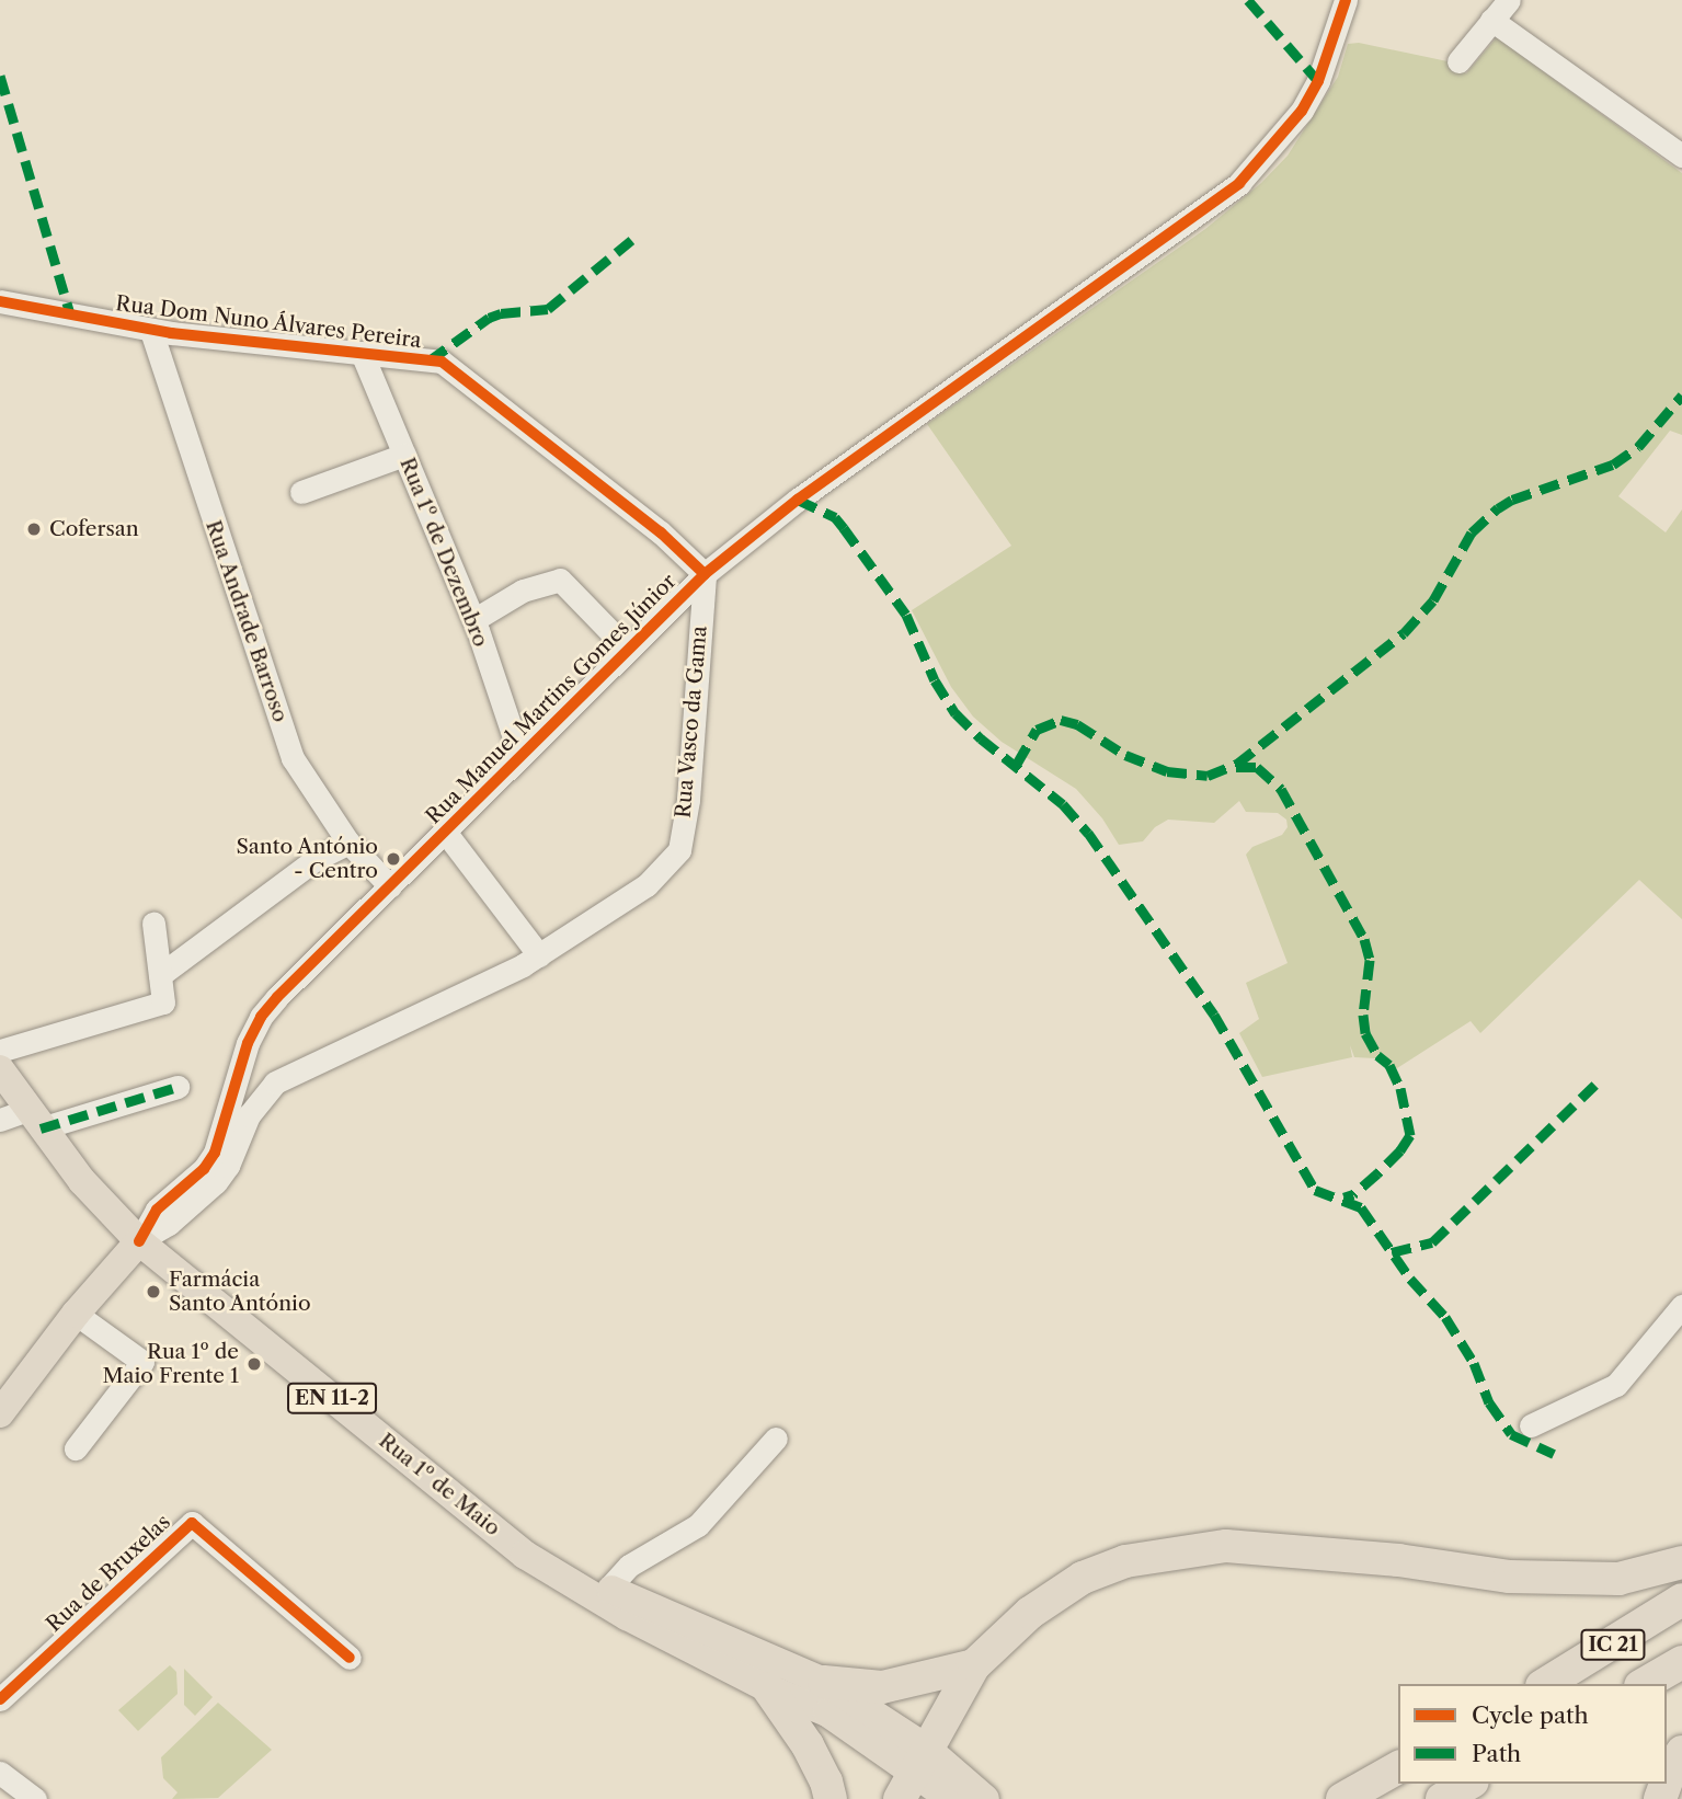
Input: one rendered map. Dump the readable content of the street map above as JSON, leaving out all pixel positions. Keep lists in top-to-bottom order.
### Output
{
  "streets": {
    "highway": ["IC 21"],
    "main road": ["EN 11-2", "Rua 1º de Maio"],
    "street": [
      "Rua Dom Nuno Álvares Pereira",
      "Rua 1º de Dezembro",
      "Rua Andrade Barroso",
      "Rua Manuel Martins Gomes Júnior",
      "Rua Vasco da Gama",
      "Rua de Bruxelas"
    ]
  },
  "crossings": [
    ["Rua Dom Nuno Álvares Pereira", "Rua 1º de Dezembro"],
    ["Rua Dom Nuno Álvares Pereira", "Rua Andrade Barroso"],
    ["Rua Dom Nuno Álvares Pereira", "Rua Manuel Martins Gomes Júnior"],
    ["Rua Dom Nuno Álvares Pereira", "Rua Vasco da Gama"],
    ["Rua 1º de Dezembro", "Rua Manuel Martins Gomes Júnior"],
    ["Rua Andrade Barroso", "Rua Manuel Martins Gomes Júnior"],
    ["Rua Manuel Martins Gomes Júnior", "Rua Vasco da Gama"],
    ["Rua Manuel Martins Gomes Júnior", "EN 11-2"],
    ["Rua Manuel Martins Gomes Júnior", "Rua 1º de Maio"],
    ["EN 11-2", "Rua 1º de Maio"]
  ],
  "places": [
    "Cofersan",
    "Santo António - Centro",
    "Farmácia Santo António",
    "Rua 1º de Maio Frente 1"
  ],
  "legend": ["Cycle path", "Path"]
}
